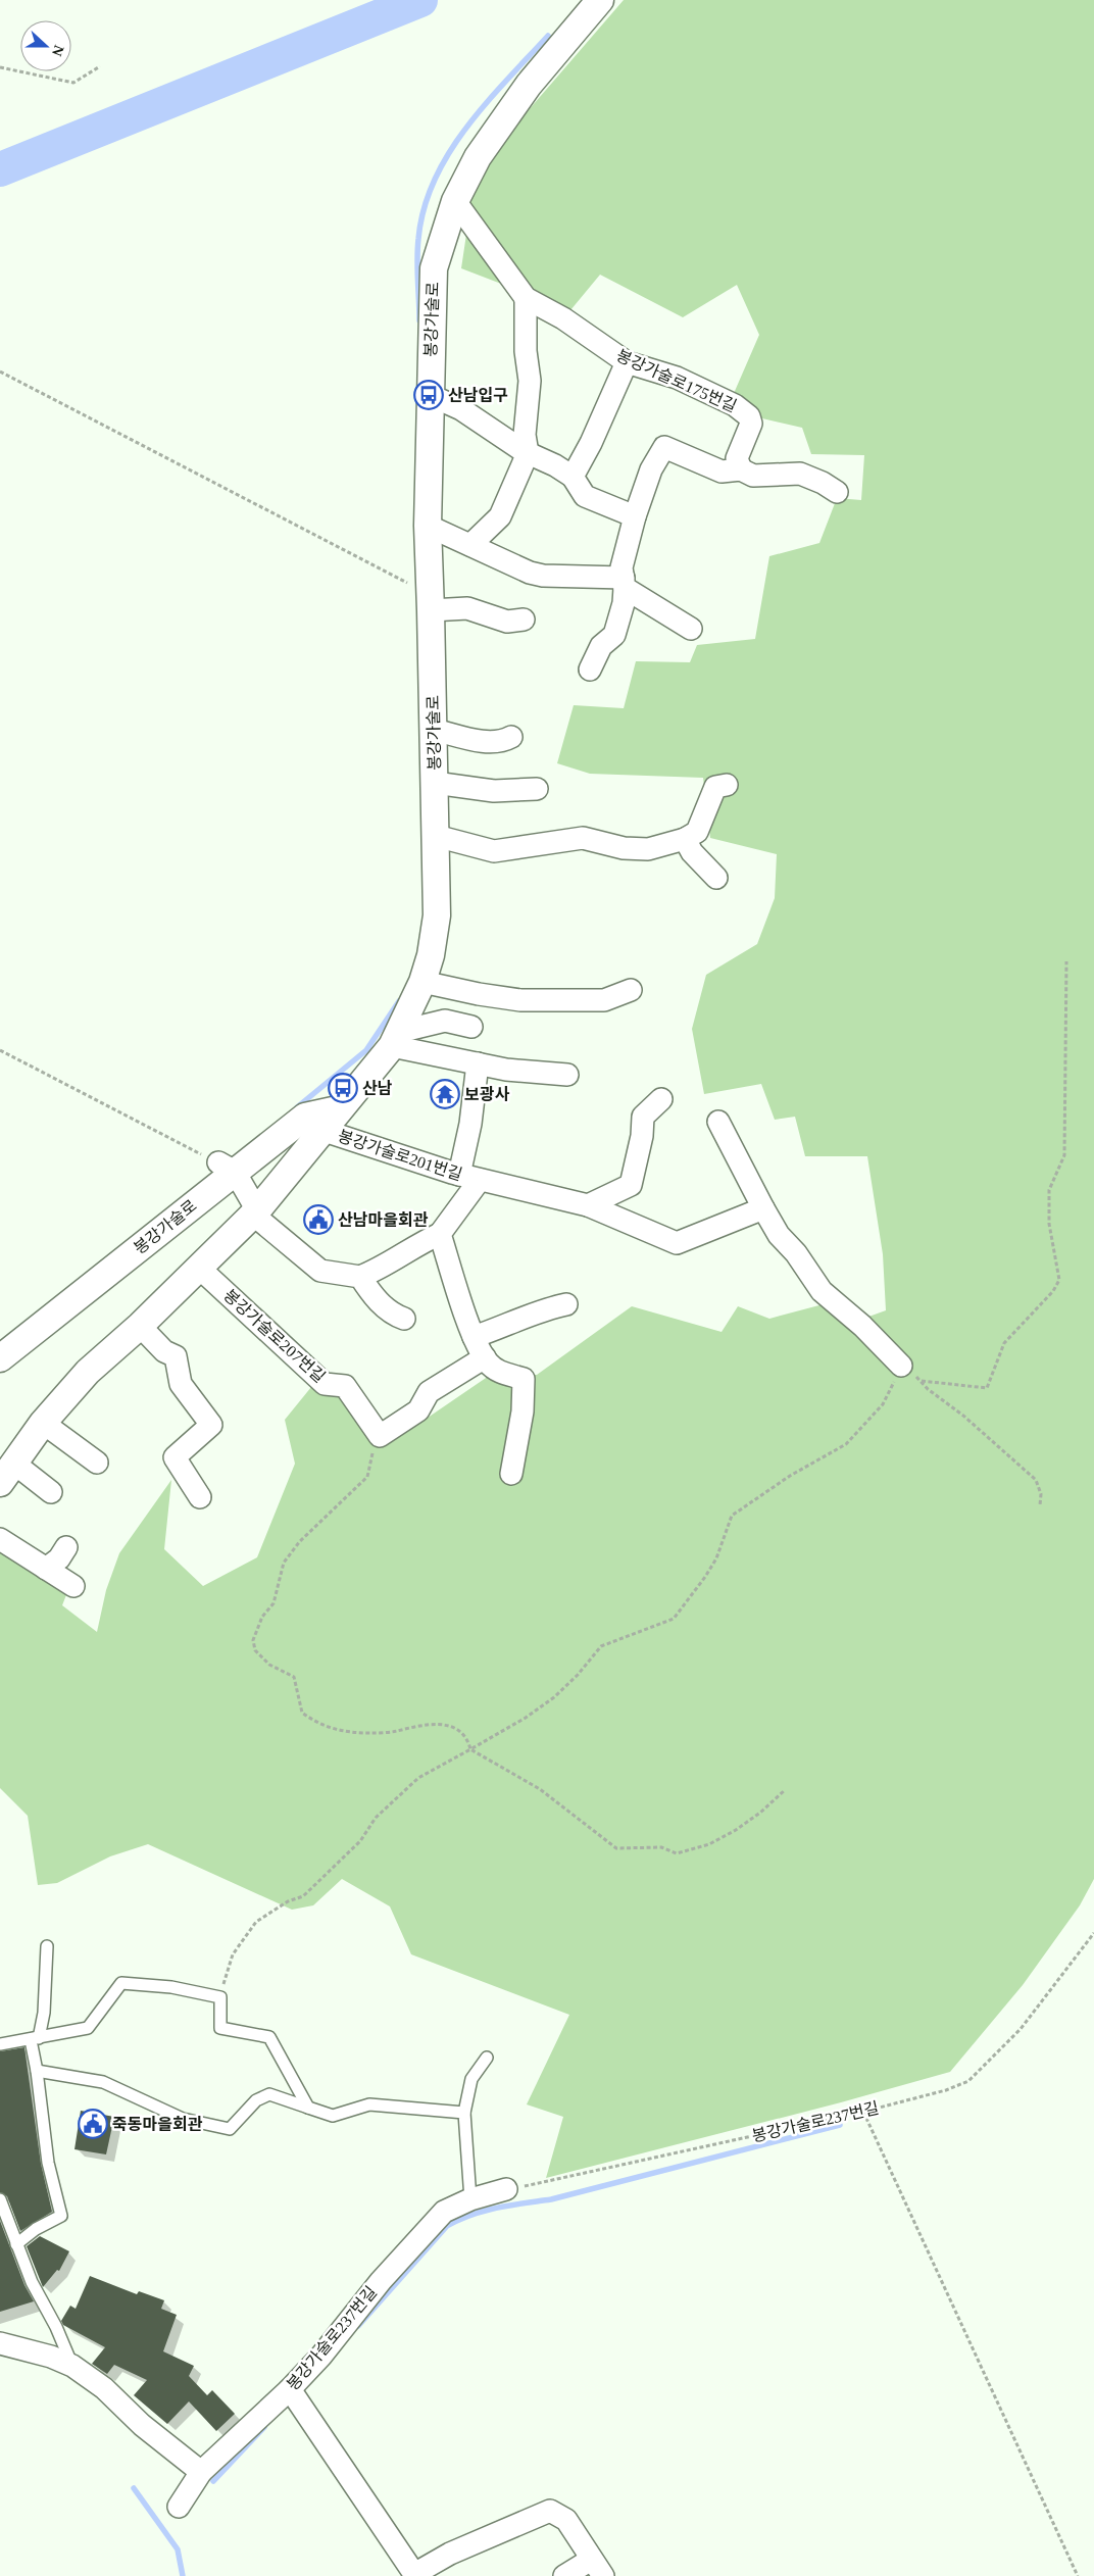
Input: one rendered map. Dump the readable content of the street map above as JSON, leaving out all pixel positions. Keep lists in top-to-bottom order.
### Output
{
  "streets": {
    "street": [
      "봉강가술로",
      "봉강가술로175번길",
      "봉강가술로201번길",
      "봉강가술로207번길",
      "봉강가술로237번길"
    ]
  },
  "crossings": [
    ["봉강가술로", "봉강가술로175번길"],
    ["봉강가술로", "봉강가술로201번길"],
    ["봉강가술로", "봉강가술로207번길"]
  ],
  "places": {
    "bus stop": ["산남입구", "산남"],
    "temple": ["보광사"],
    "public building": ["산남마을회관", "죽동마을회관"]
  },
  "north": "right"
}
